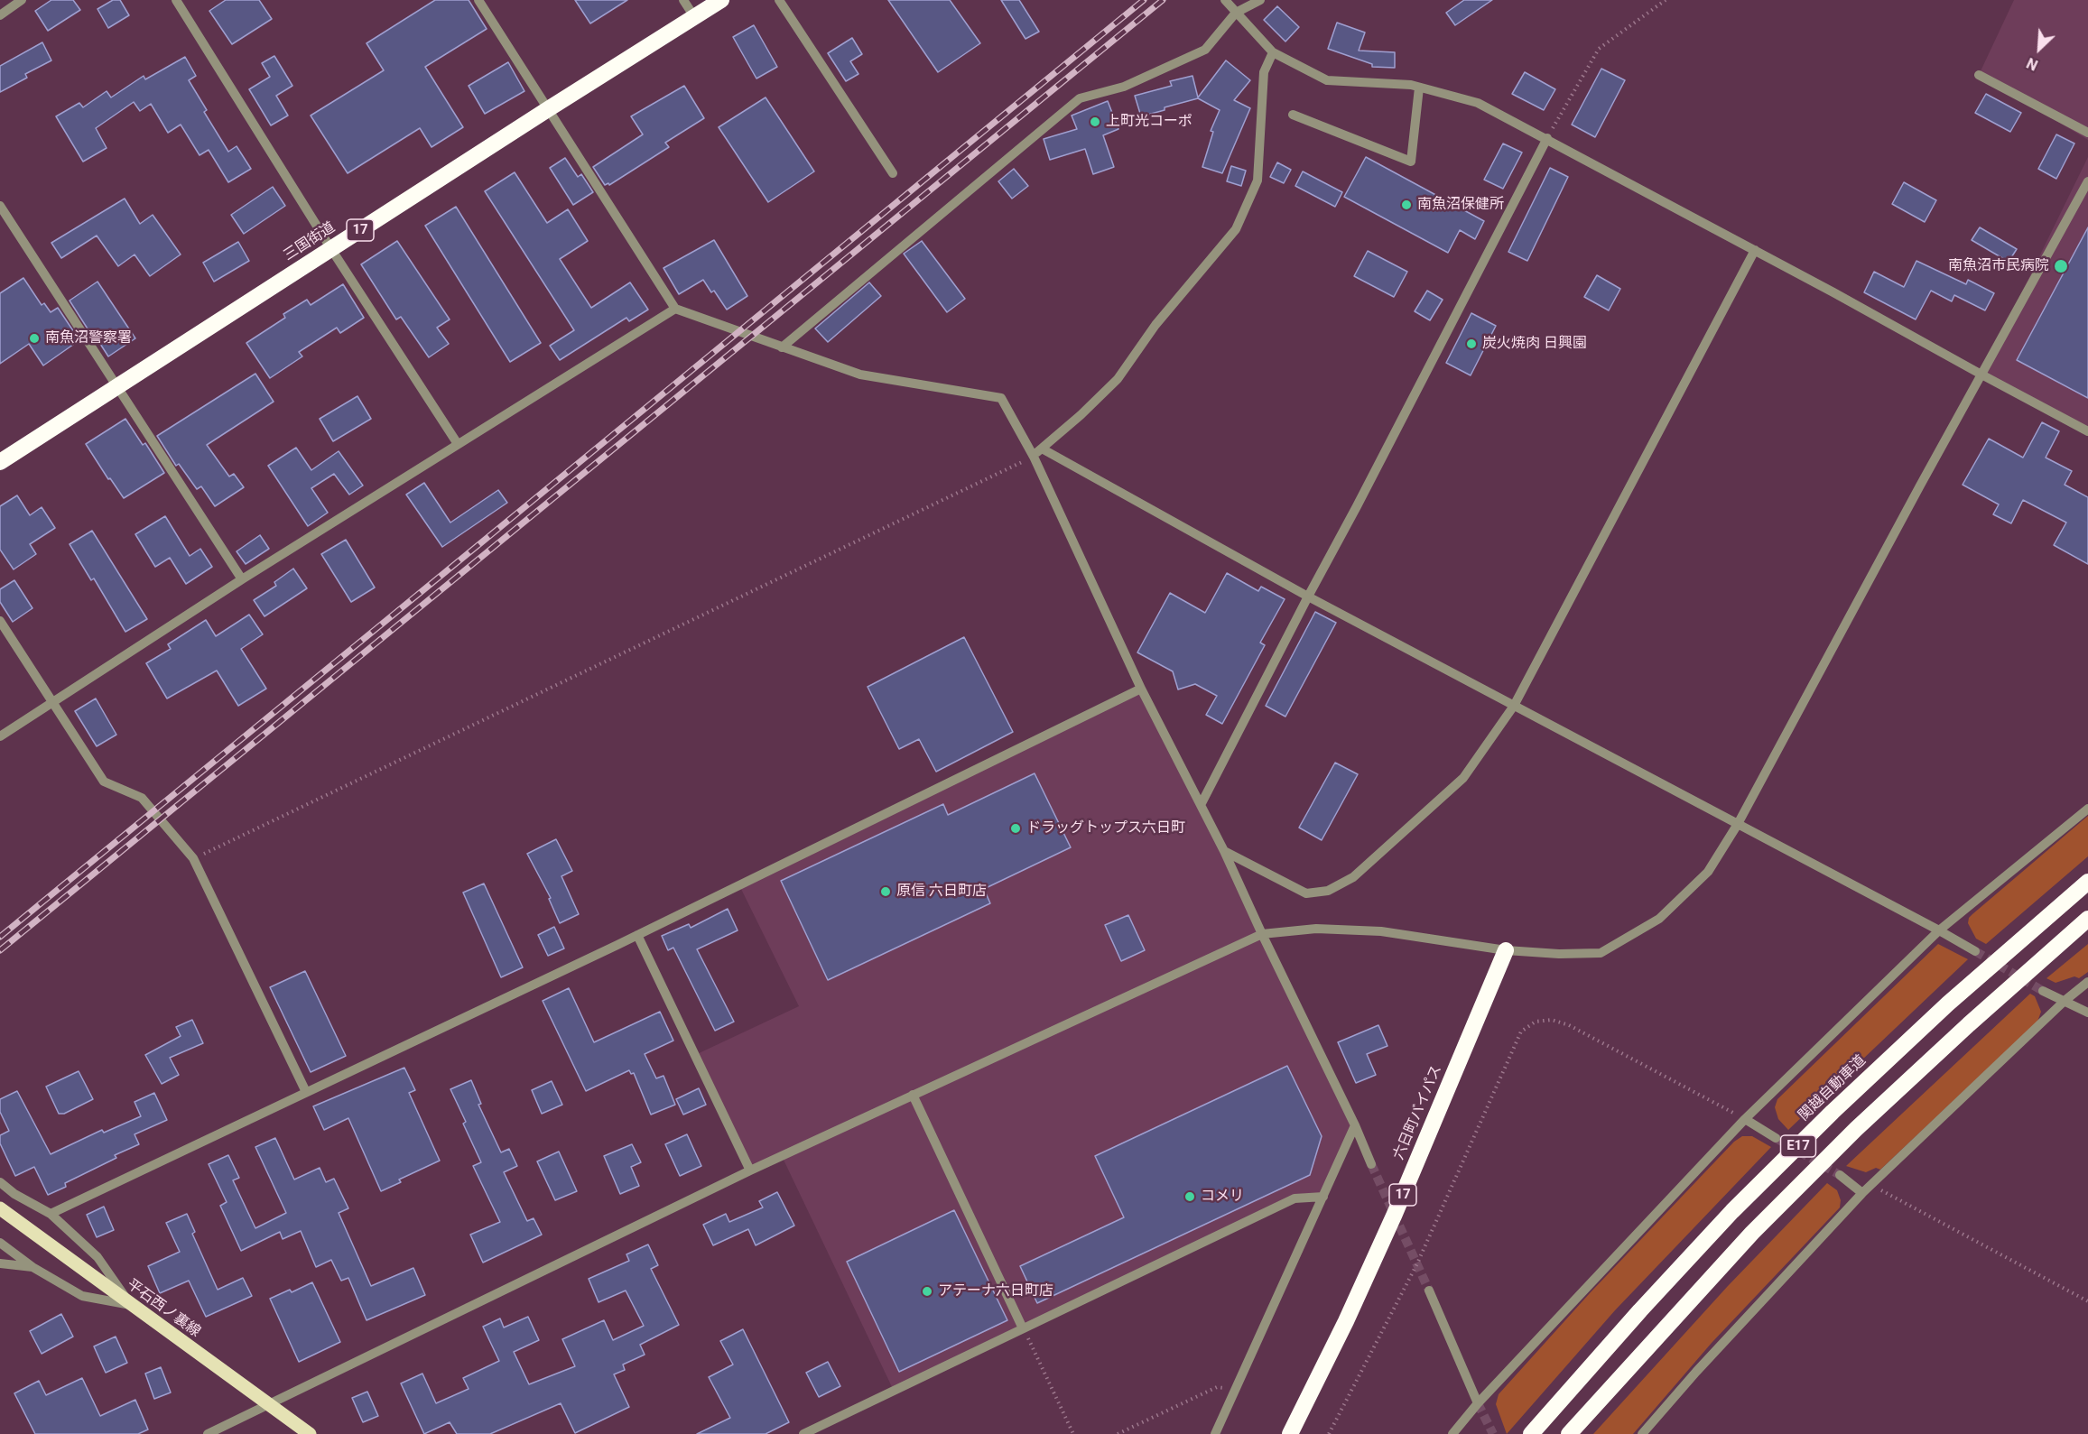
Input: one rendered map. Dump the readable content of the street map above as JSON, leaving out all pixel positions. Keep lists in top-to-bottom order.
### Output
{
  "streets": {
    "highway": [
      "17",
      "三国街道",
      "関越自動車道",
      "六日町バイパス",
      "E17"
    ],
    "main road": ["平石西ノ裏線"]
  },
  "places": [
    "上町光コーポ",
    "南魚沼保健所",
    "南魚沼市民病院",
    "南魚沼警察署",
    "炭火焼肉 日興園",
    "ドラッグトップス六日町",
    "原信 六日町店",
    "コメリ",
    "アテーナ六日町店"
  ],
  "north": "bottom left"
}
